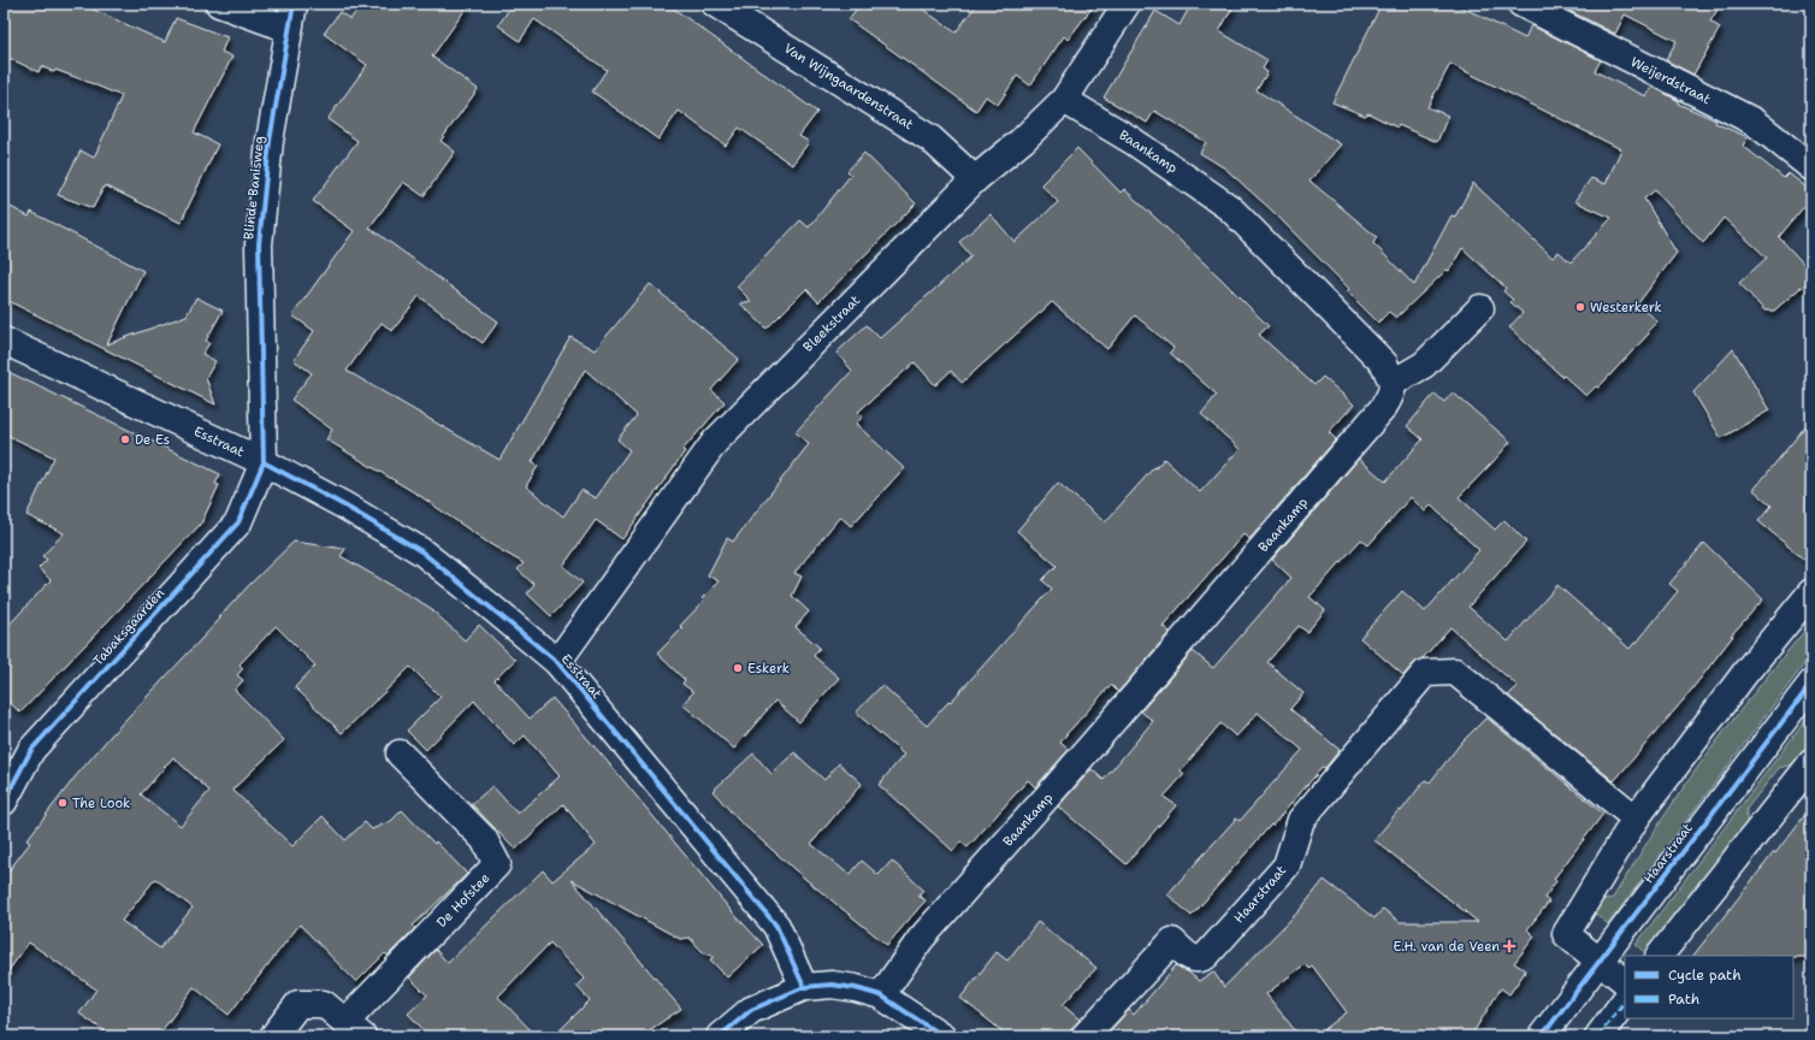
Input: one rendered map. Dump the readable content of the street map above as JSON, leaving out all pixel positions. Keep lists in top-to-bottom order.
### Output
{
  "streets": {
    "street": [
      "Weijerdstraat",
      "Van Wijngaardenstraat",
      "Baankamp",
      "Blinde Banisweg",
      "Bleekstraat",
      "Esstraat",
      "Tabaksgaarden",
      "Haarstraat",
      "De Hofstee"
    ]
  },
  "crossings": [
    ["Van Wijngaardenstraat", "Bleekstraat"],
    ["Baankamp", "Bleekstraat"],
    ["Blinde Banisweg", "Esstraat"],
    ["Blinde Banisweg", "Tabaksgaarden"],
    ["Bleekstraat", "Esstraat"],
    ["Esstraat", "Tabaksgaarden"]
  ],
  "places": {
    "other": [
      "Westerkerk",
      "De Es",
      "Eskerk",
      "The Look"
    ],
    "health": ["E.H. van de Veen"]
  },
  "legend": ["Cycle path", "Path"]
}
